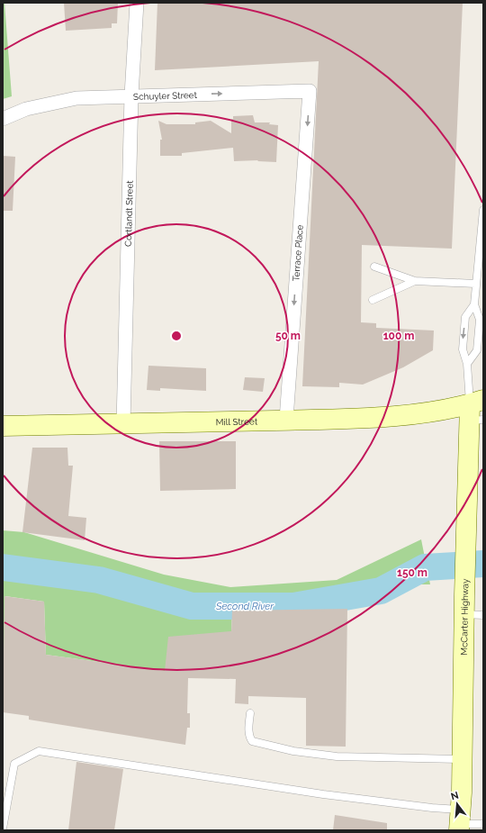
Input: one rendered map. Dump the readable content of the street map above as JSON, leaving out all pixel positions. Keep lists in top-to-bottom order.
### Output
{
  "streets": {
    "street": [
      "Schuyler Street",
      "Cortlandt Street",
      "Terrace Place",
      "Mill Street",
      "McCarter Highway"
    ]
  },
  "crossings": [
    ["Schuyler Street", "Cortlandt Street"],
    ["Schuyler Street", "Terrace Place"],
    ["Cortlandt Street", "Mill Street"],
    ["Terrace Place", "Mill Street"],
    ["Mill Street", "McCarter Highway"]
  ],
  "one_way": ["Schuyler Street", "Terrace Place"],
  "water": ["Second River"],
  "north": "top",
  "rings": ["50 m", "100 m", "150 m"]
}
